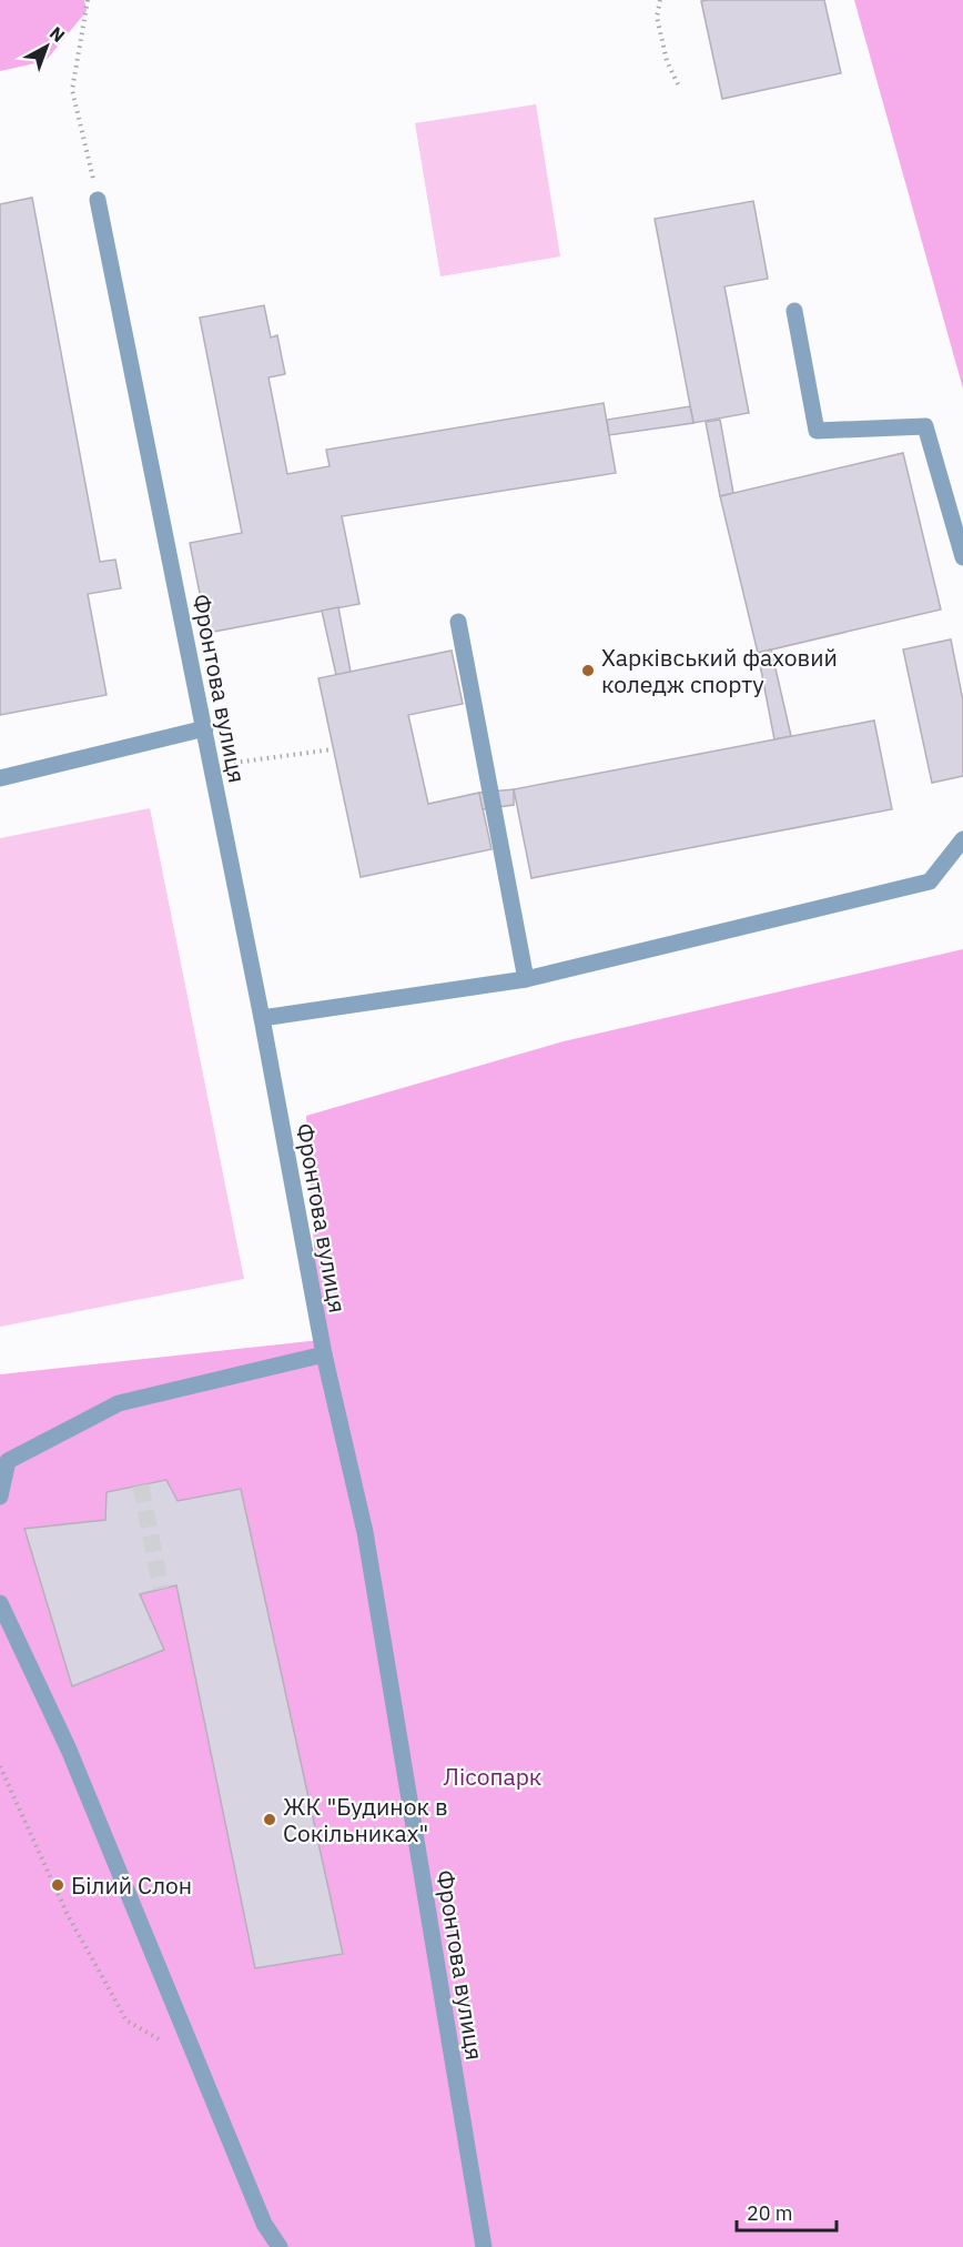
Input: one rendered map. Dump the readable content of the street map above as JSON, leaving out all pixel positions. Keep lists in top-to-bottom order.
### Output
{
  "streets": {
    "street": ["Фронтова вулиця"]
  },
  "parks": ["Лісопарк"],
  "places": ["Харківський фаховий коледж спорту", "ЖК \"Будинок в Сокільниках\"", "Білий Слон"],
  "scale_bar": "20 m",
  "north": "top right"
}
